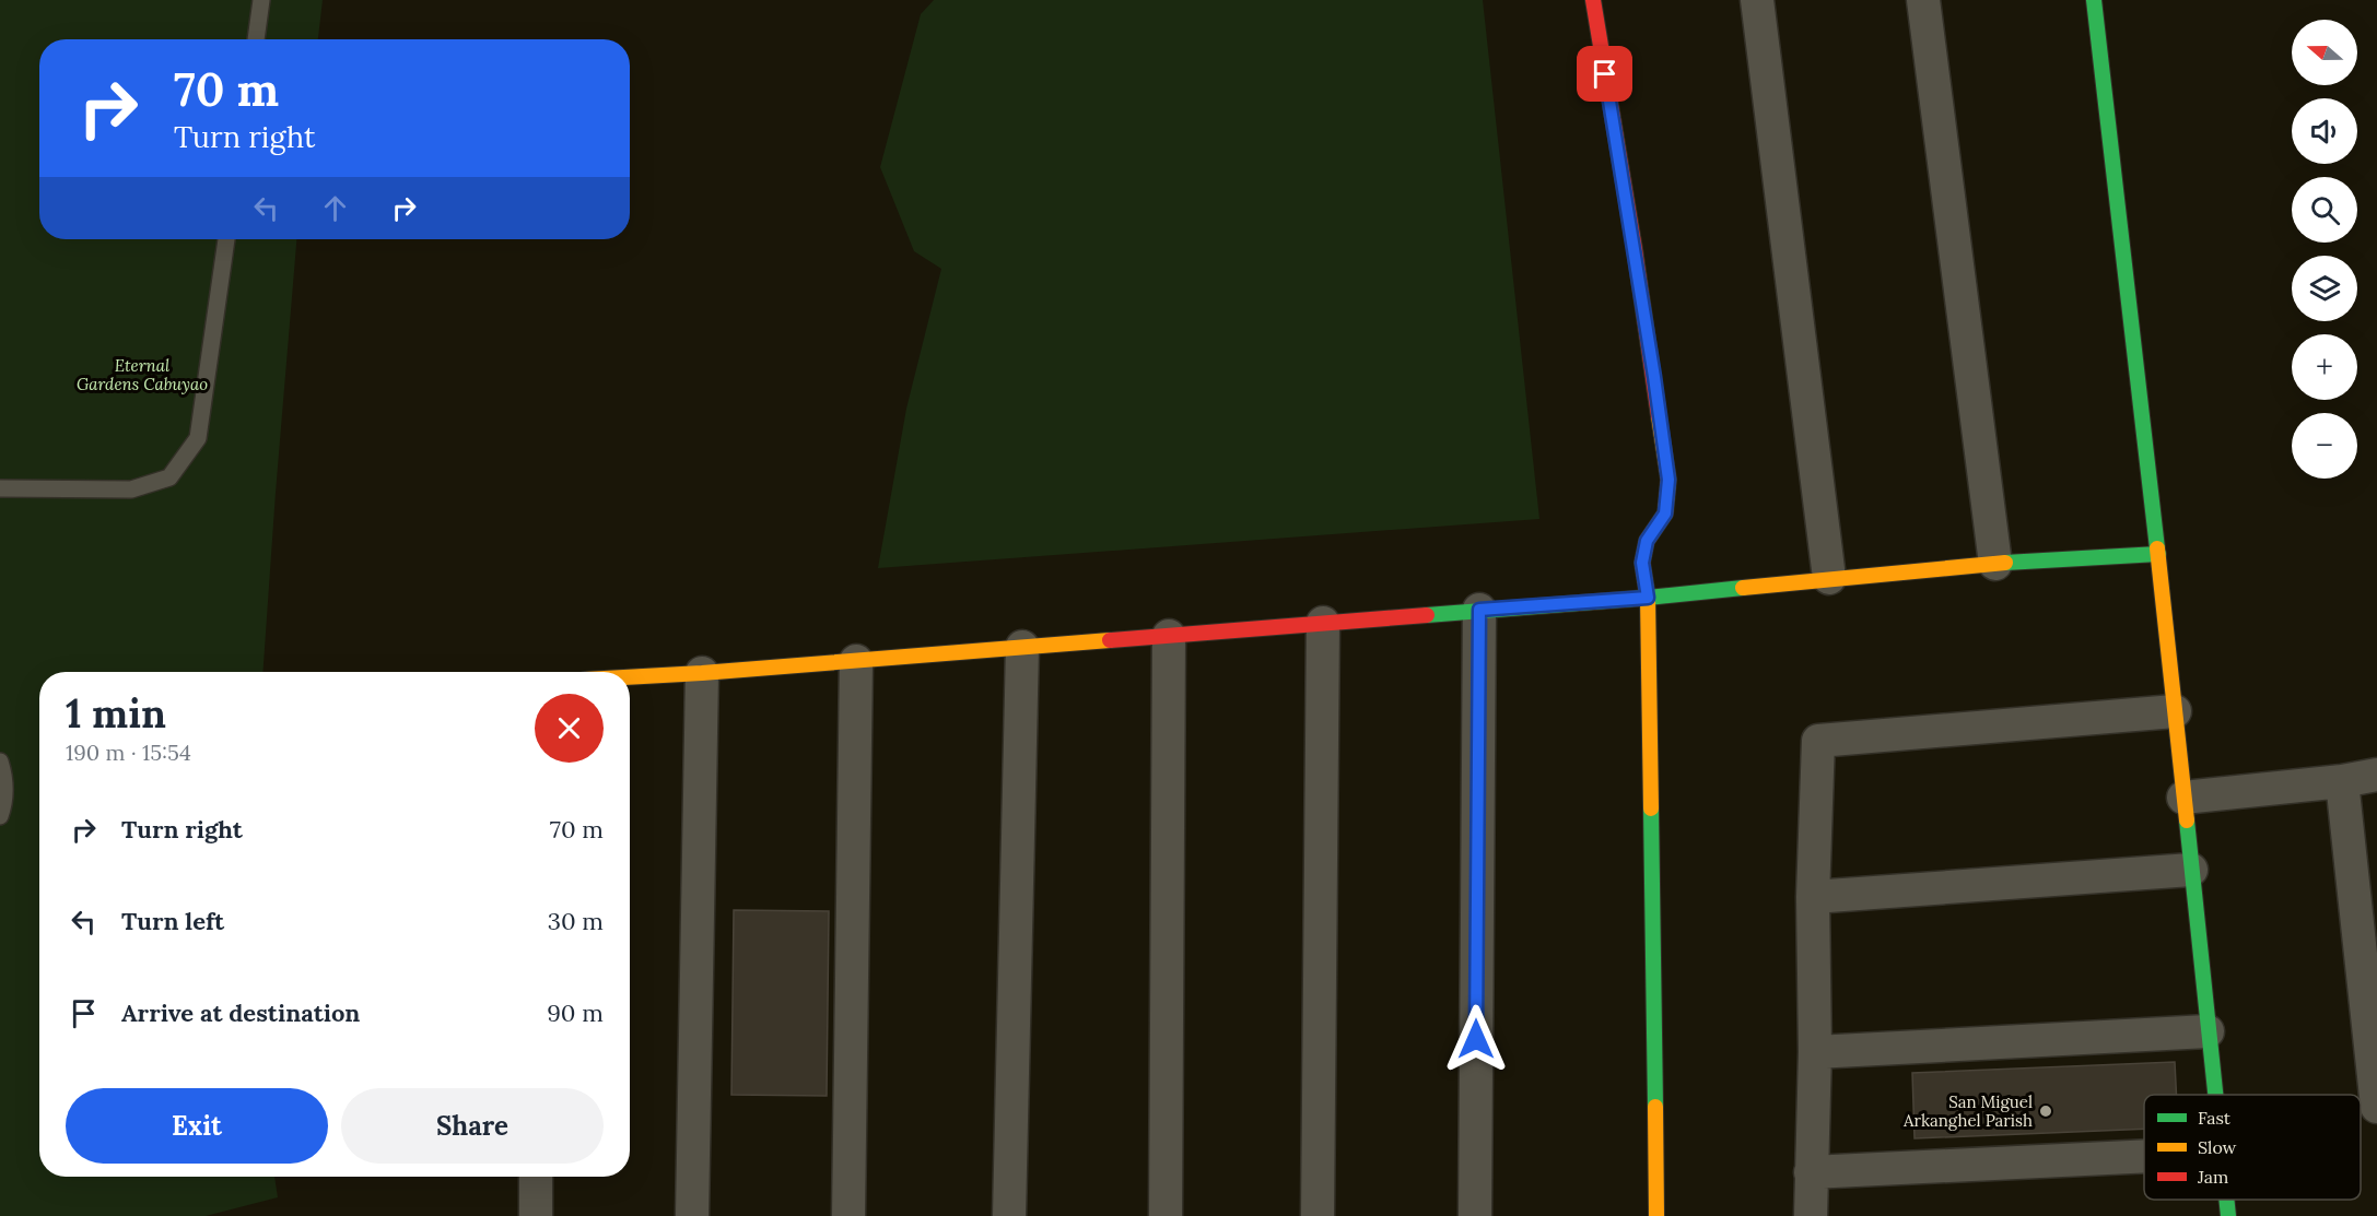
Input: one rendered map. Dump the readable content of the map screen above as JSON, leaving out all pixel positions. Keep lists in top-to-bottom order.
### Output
{
  "parks": ["Eternal Gardens Cabuyao"],
  "places": ["San Miguel Arkanghel Parish"],
  "legend": ["Fast", "Slow", "Jam"],
  "north": "left",
  "page": {
    "map_buttons": ["+", "−"],
    "turn": ["70 m", "Turn right"],
    "heading": ["1 min", "190 m · 15:54"],
    "list": [
      {
        "name": "Turn right",
        "value": "70 m"
      },
      {
        "name": "Turn left",
        "value": "30 m"
      },
      {
        "name": "Arrive at destination",
        "value": "90 m"
      }
    ],
    "buttons": ["Exit", "Share"]
  }
}
